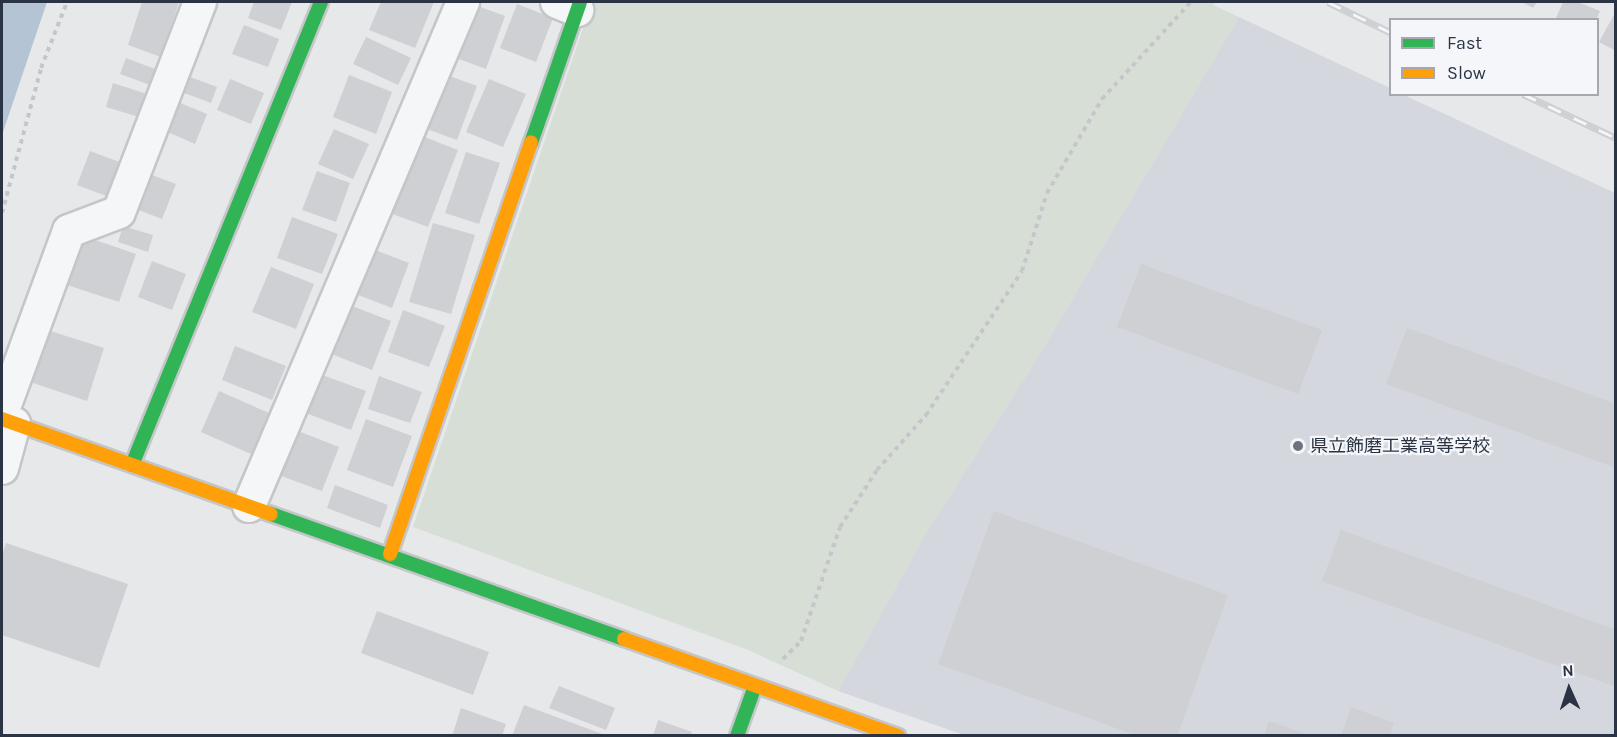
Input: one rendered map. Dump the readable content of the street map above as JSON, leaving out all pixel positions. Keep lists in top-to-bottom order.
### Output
{
  "places": ["県立飾磨工業高等学校"],
  "legend": ["Fast", "Slow"],
  "north": "top"
}
